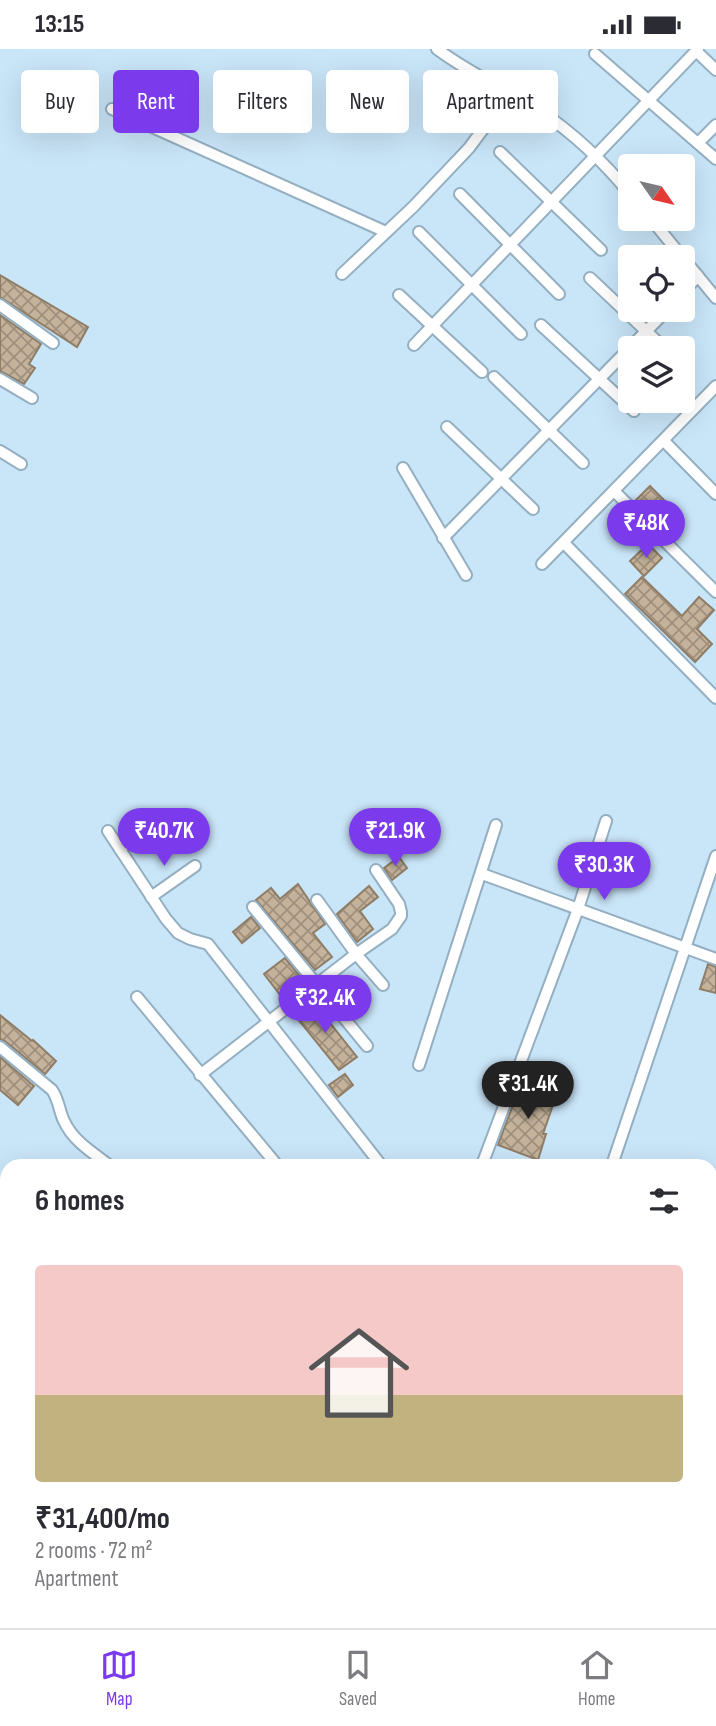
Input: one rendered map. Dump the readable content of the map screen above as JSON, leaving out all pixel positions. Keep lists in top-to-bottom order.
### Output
{
  "north": "bottom right",
  "page": {
    "status": "13:15",
    "chip": [
      "Buy",
      "Rent",
      "Filters",
      "New",
      "Apartment"
    ],
    "price": [
      "₹48K",
      "₹40.7K",
      "₹21.9K",
      "₹30.3K",
      "₹32.4K",
      "₹31.4K"
    ],
    "heading": "6 homes",
    "list": [
      {
        "name": "₹31,400/mo",
        "note": "2 rooms · 72 m² · Apartment"
      }
    ],
    "tabs": ["Map", "Saved", "Home"]
  }
}
